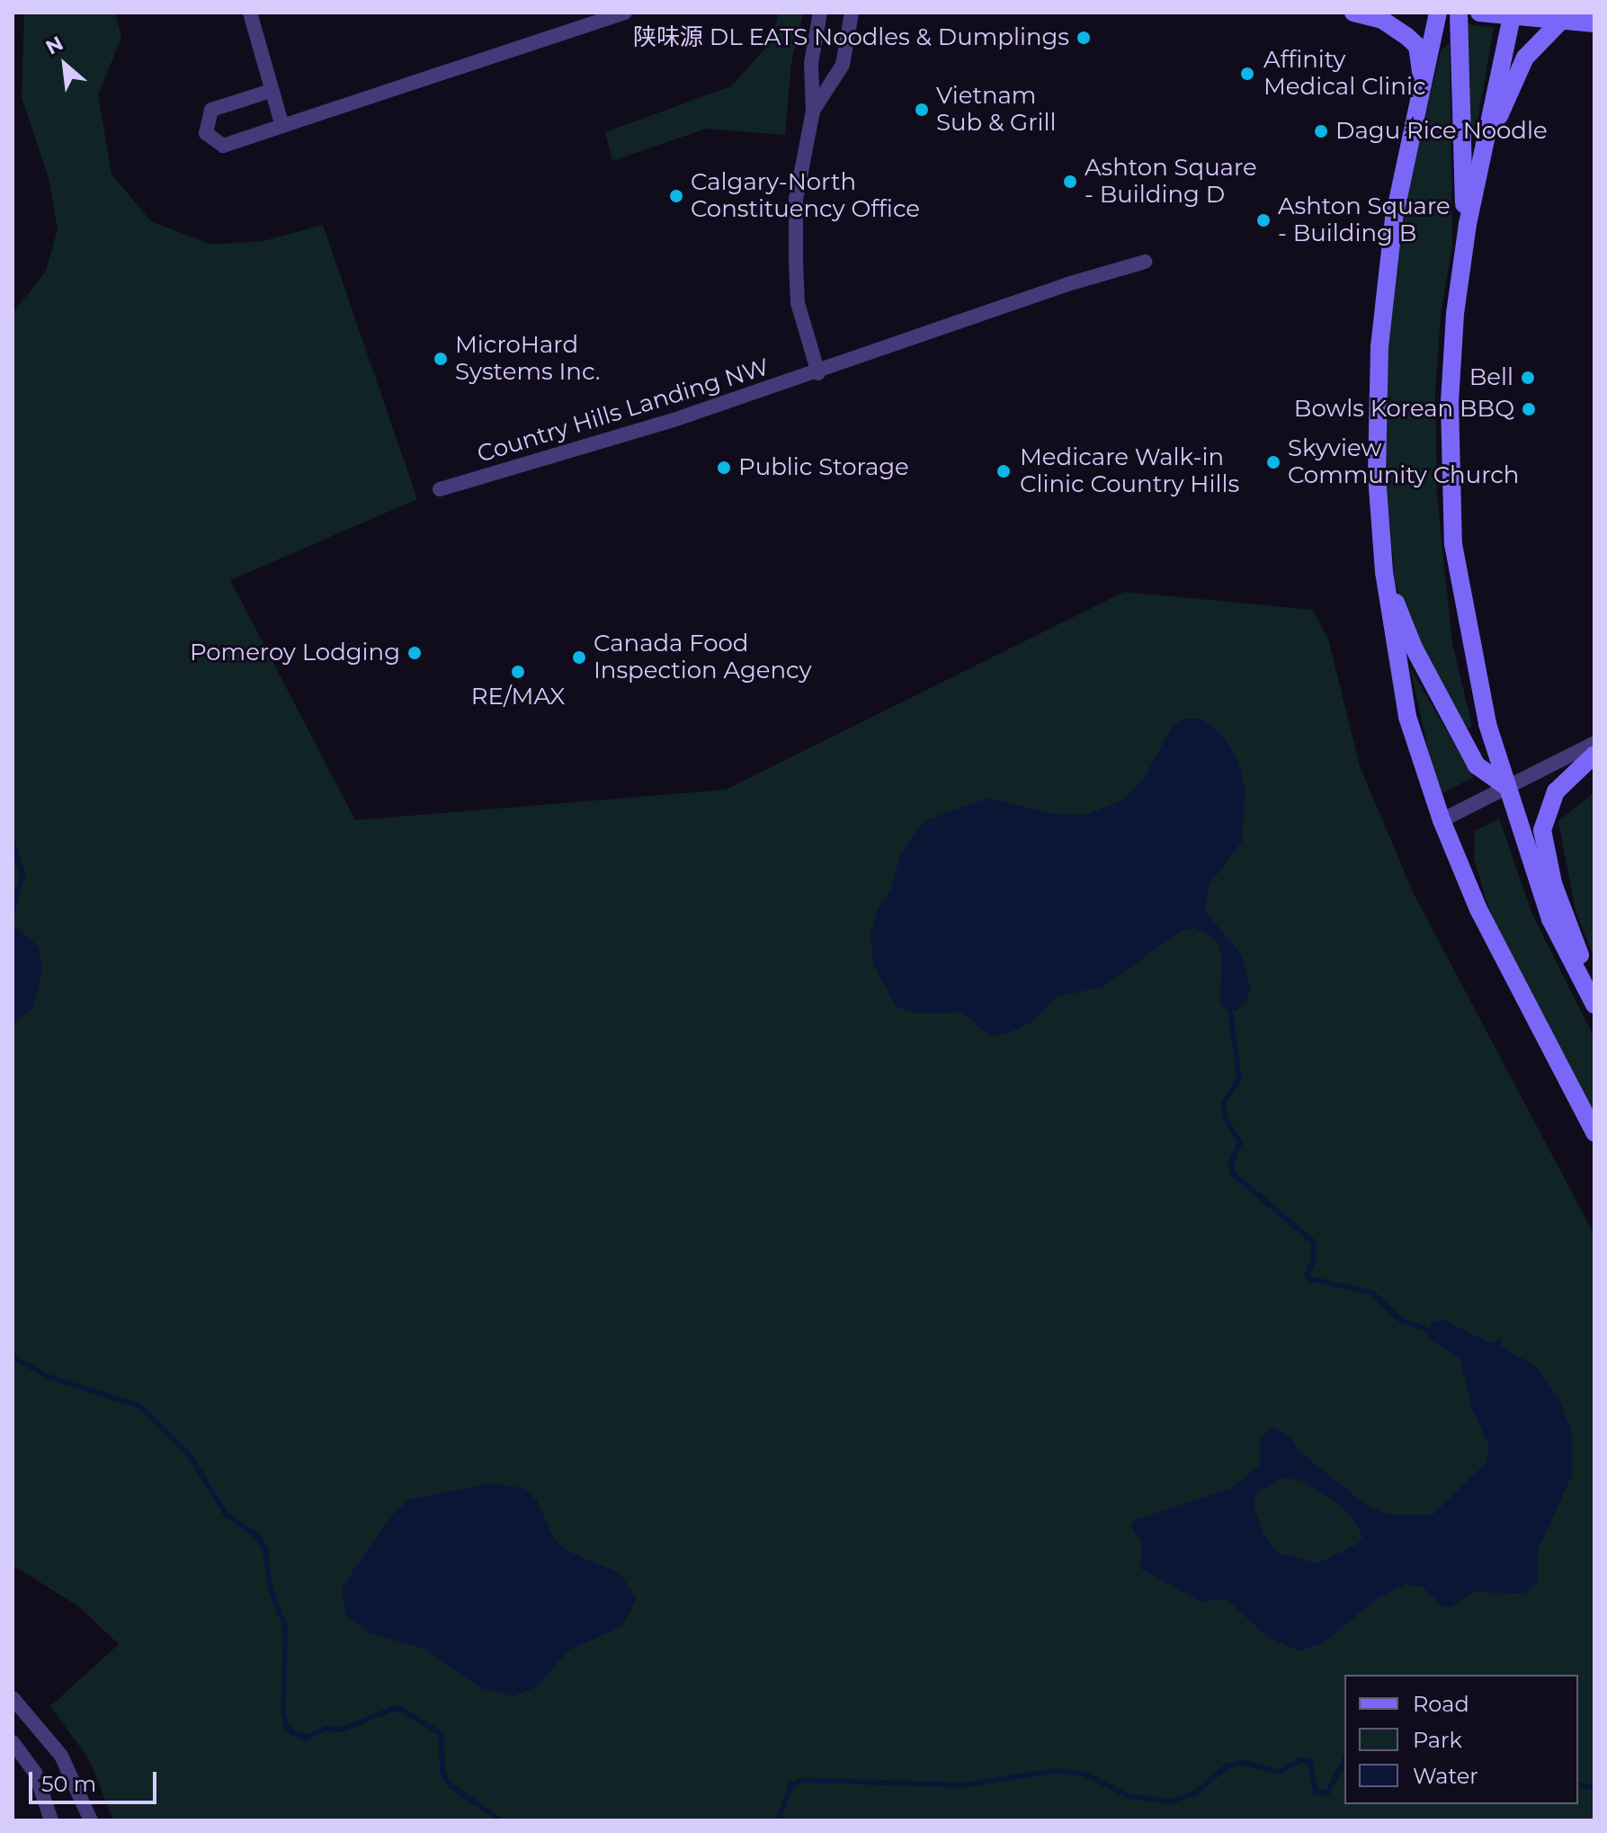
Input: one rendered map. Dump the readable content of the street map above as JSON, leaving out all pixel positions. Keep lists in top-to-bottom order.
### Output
{
  "streets": {
    "street": ["Country Hills Landing NW"]
  },
  "places": [
    "陕味源 DL EATS Noodles & Dumplings",
    "Affinity Medical Clinic",
    "Vietnam Sub & Grill",
    "Dagu Rice Noodle",
    "Ashton Square - Building D",
    "Calgary-North Constituency Office",
    "Ashton Square - Building B",
    "MicroHard Systems Inc.",
    "Bell",
    "Bowls Korean BBQ",
    "Skyview Community Church",
    "Public Storage",
    "Medicare Walk-in Clinic Country Hills",
    "Pomeroy Lodging",
    "Canada Food Inspection Agency",
    "RE/MAX"
  ],
  "legend": ["Road", "Park", "Water"],
  "scale_bar": "50 m",
  "north": "top left"
}
